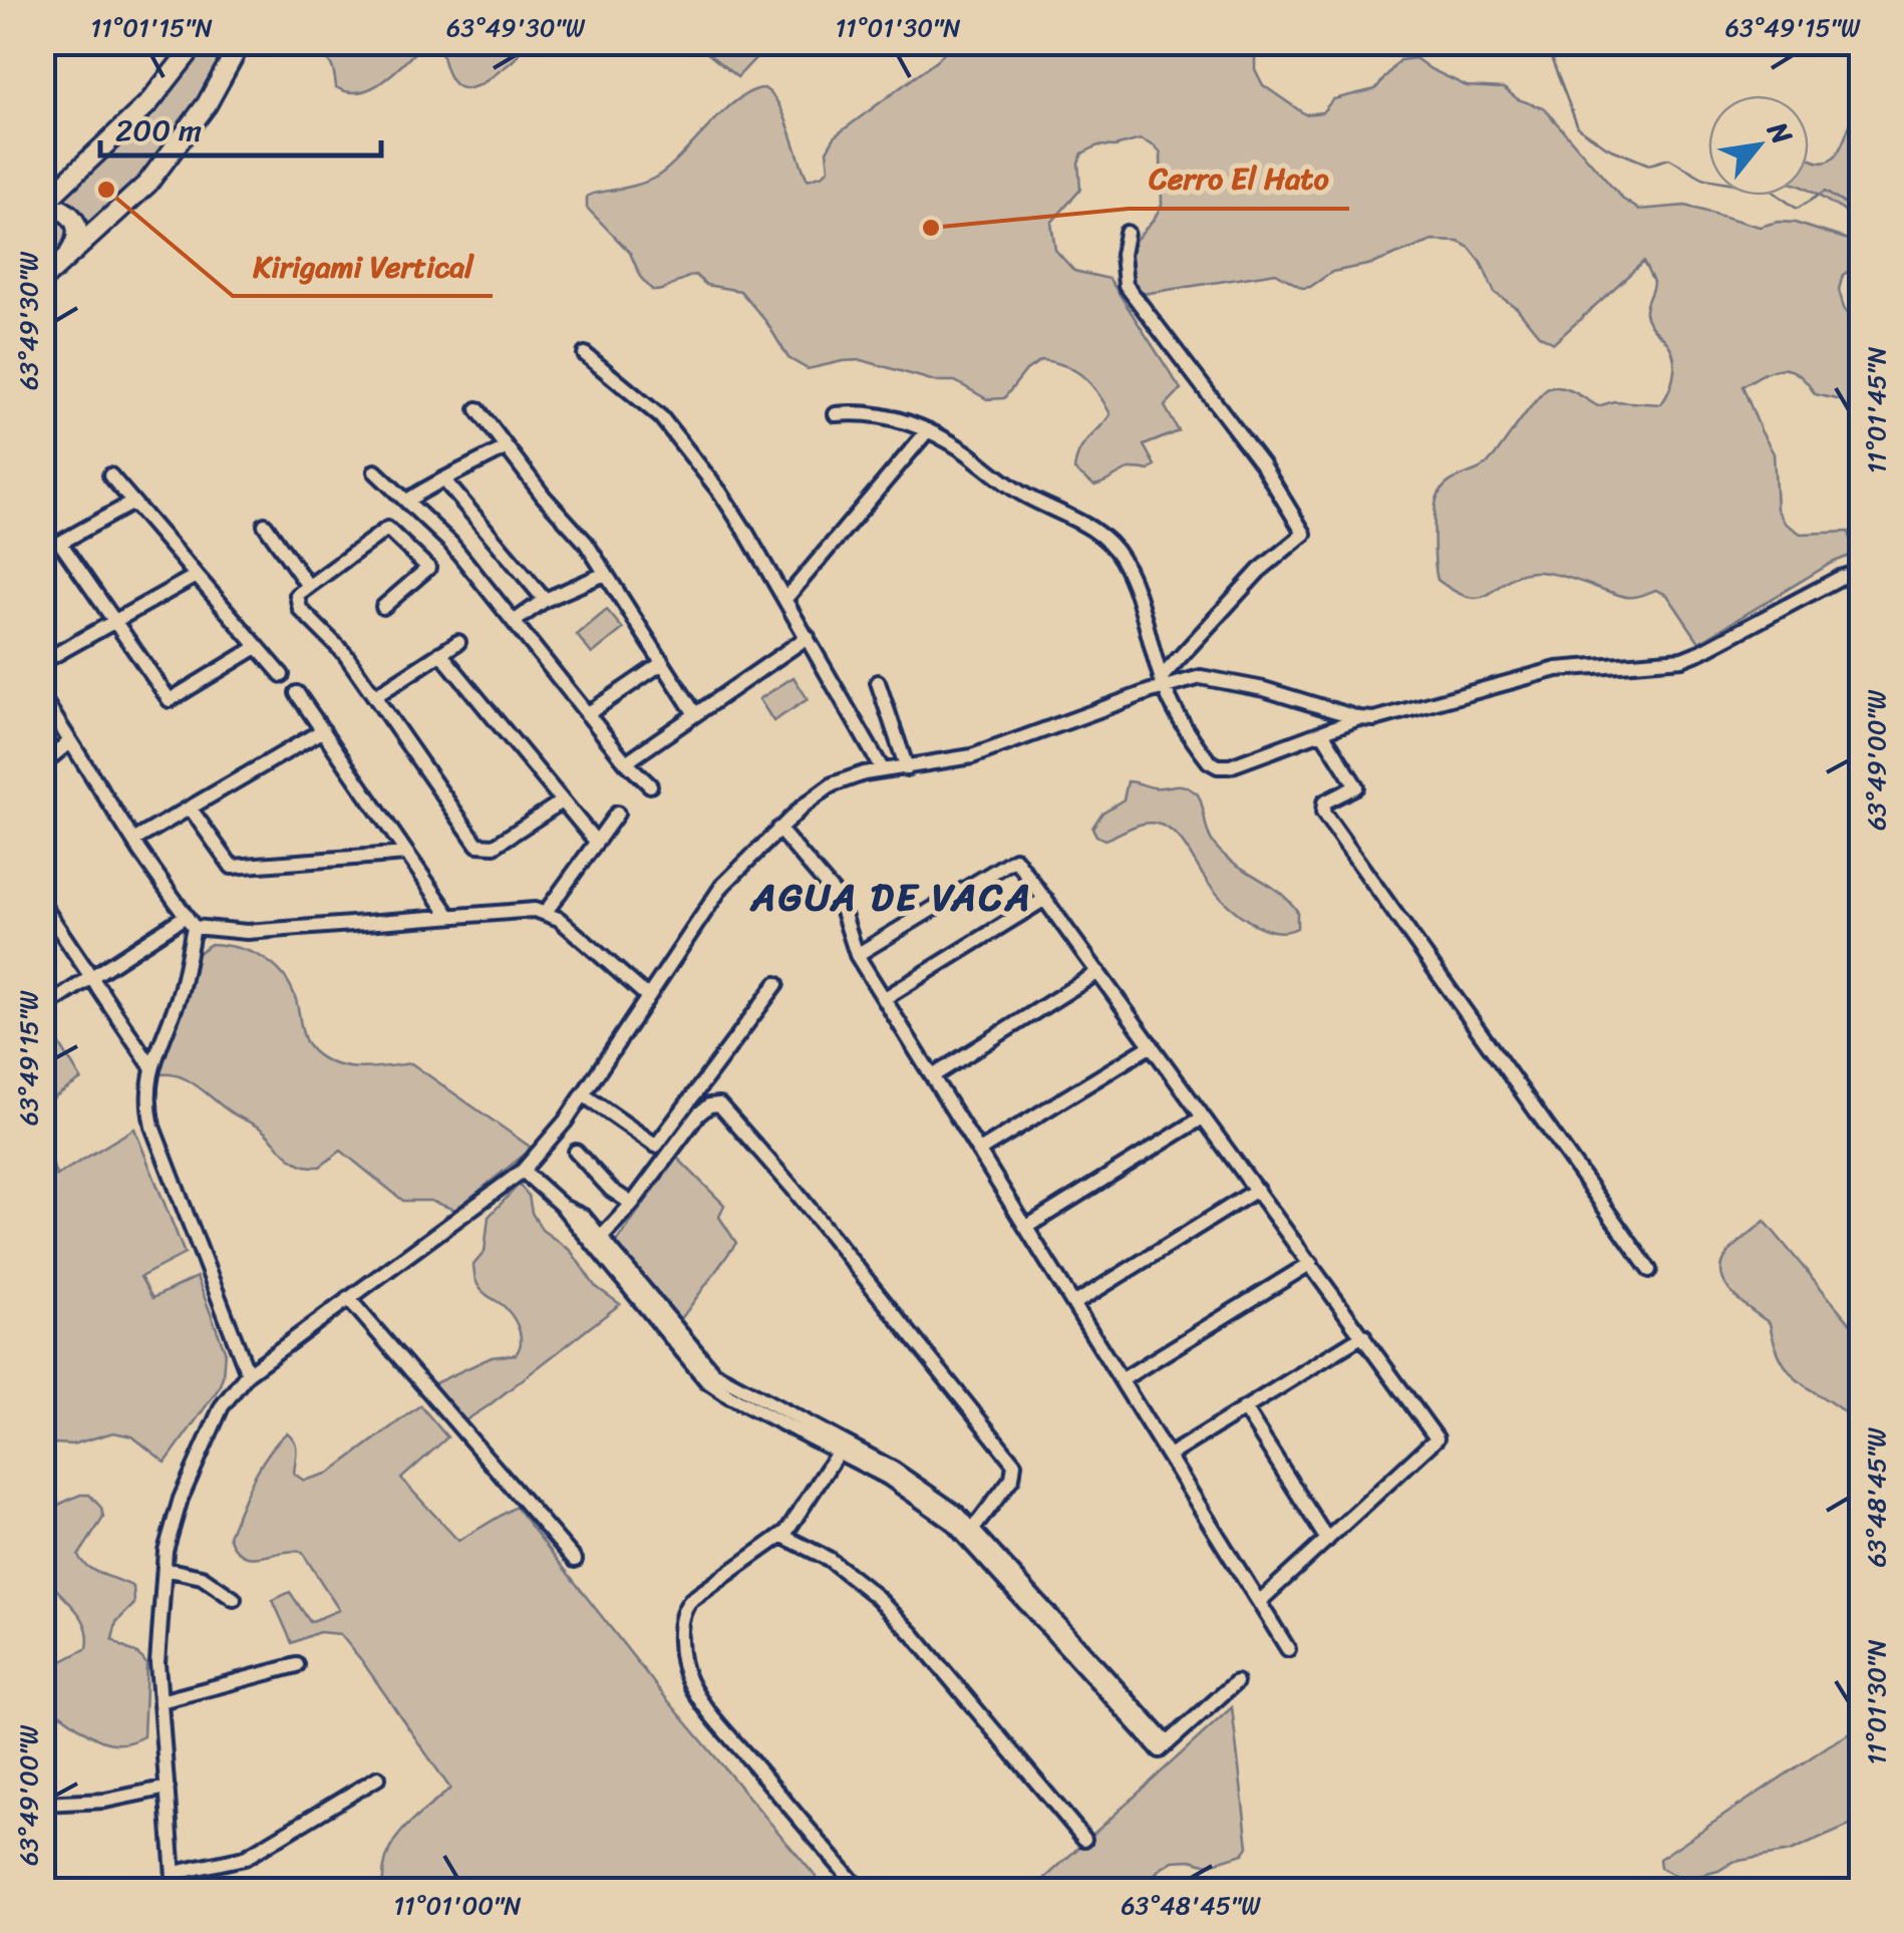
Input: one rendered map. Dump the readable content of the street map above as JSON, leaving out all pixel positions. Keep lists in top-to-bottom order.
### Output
{
  "districts": ["AGUA DE VACA"],
  "places": ["Kirigami Vertical", "Cerro El Hato"],
  "scale_bar": "200 m",
  "north": "top right",
  "coordinates": [
    "11°01'15\"N",
    "63°49'30\"W",
    "11°01'30\"N",
    "63°49'15\"W",
    "11°01'45\"N",
    "63°49'00\"W",
    "63°48'45\"W",
    "11°01'00\"N"
  ]
}
